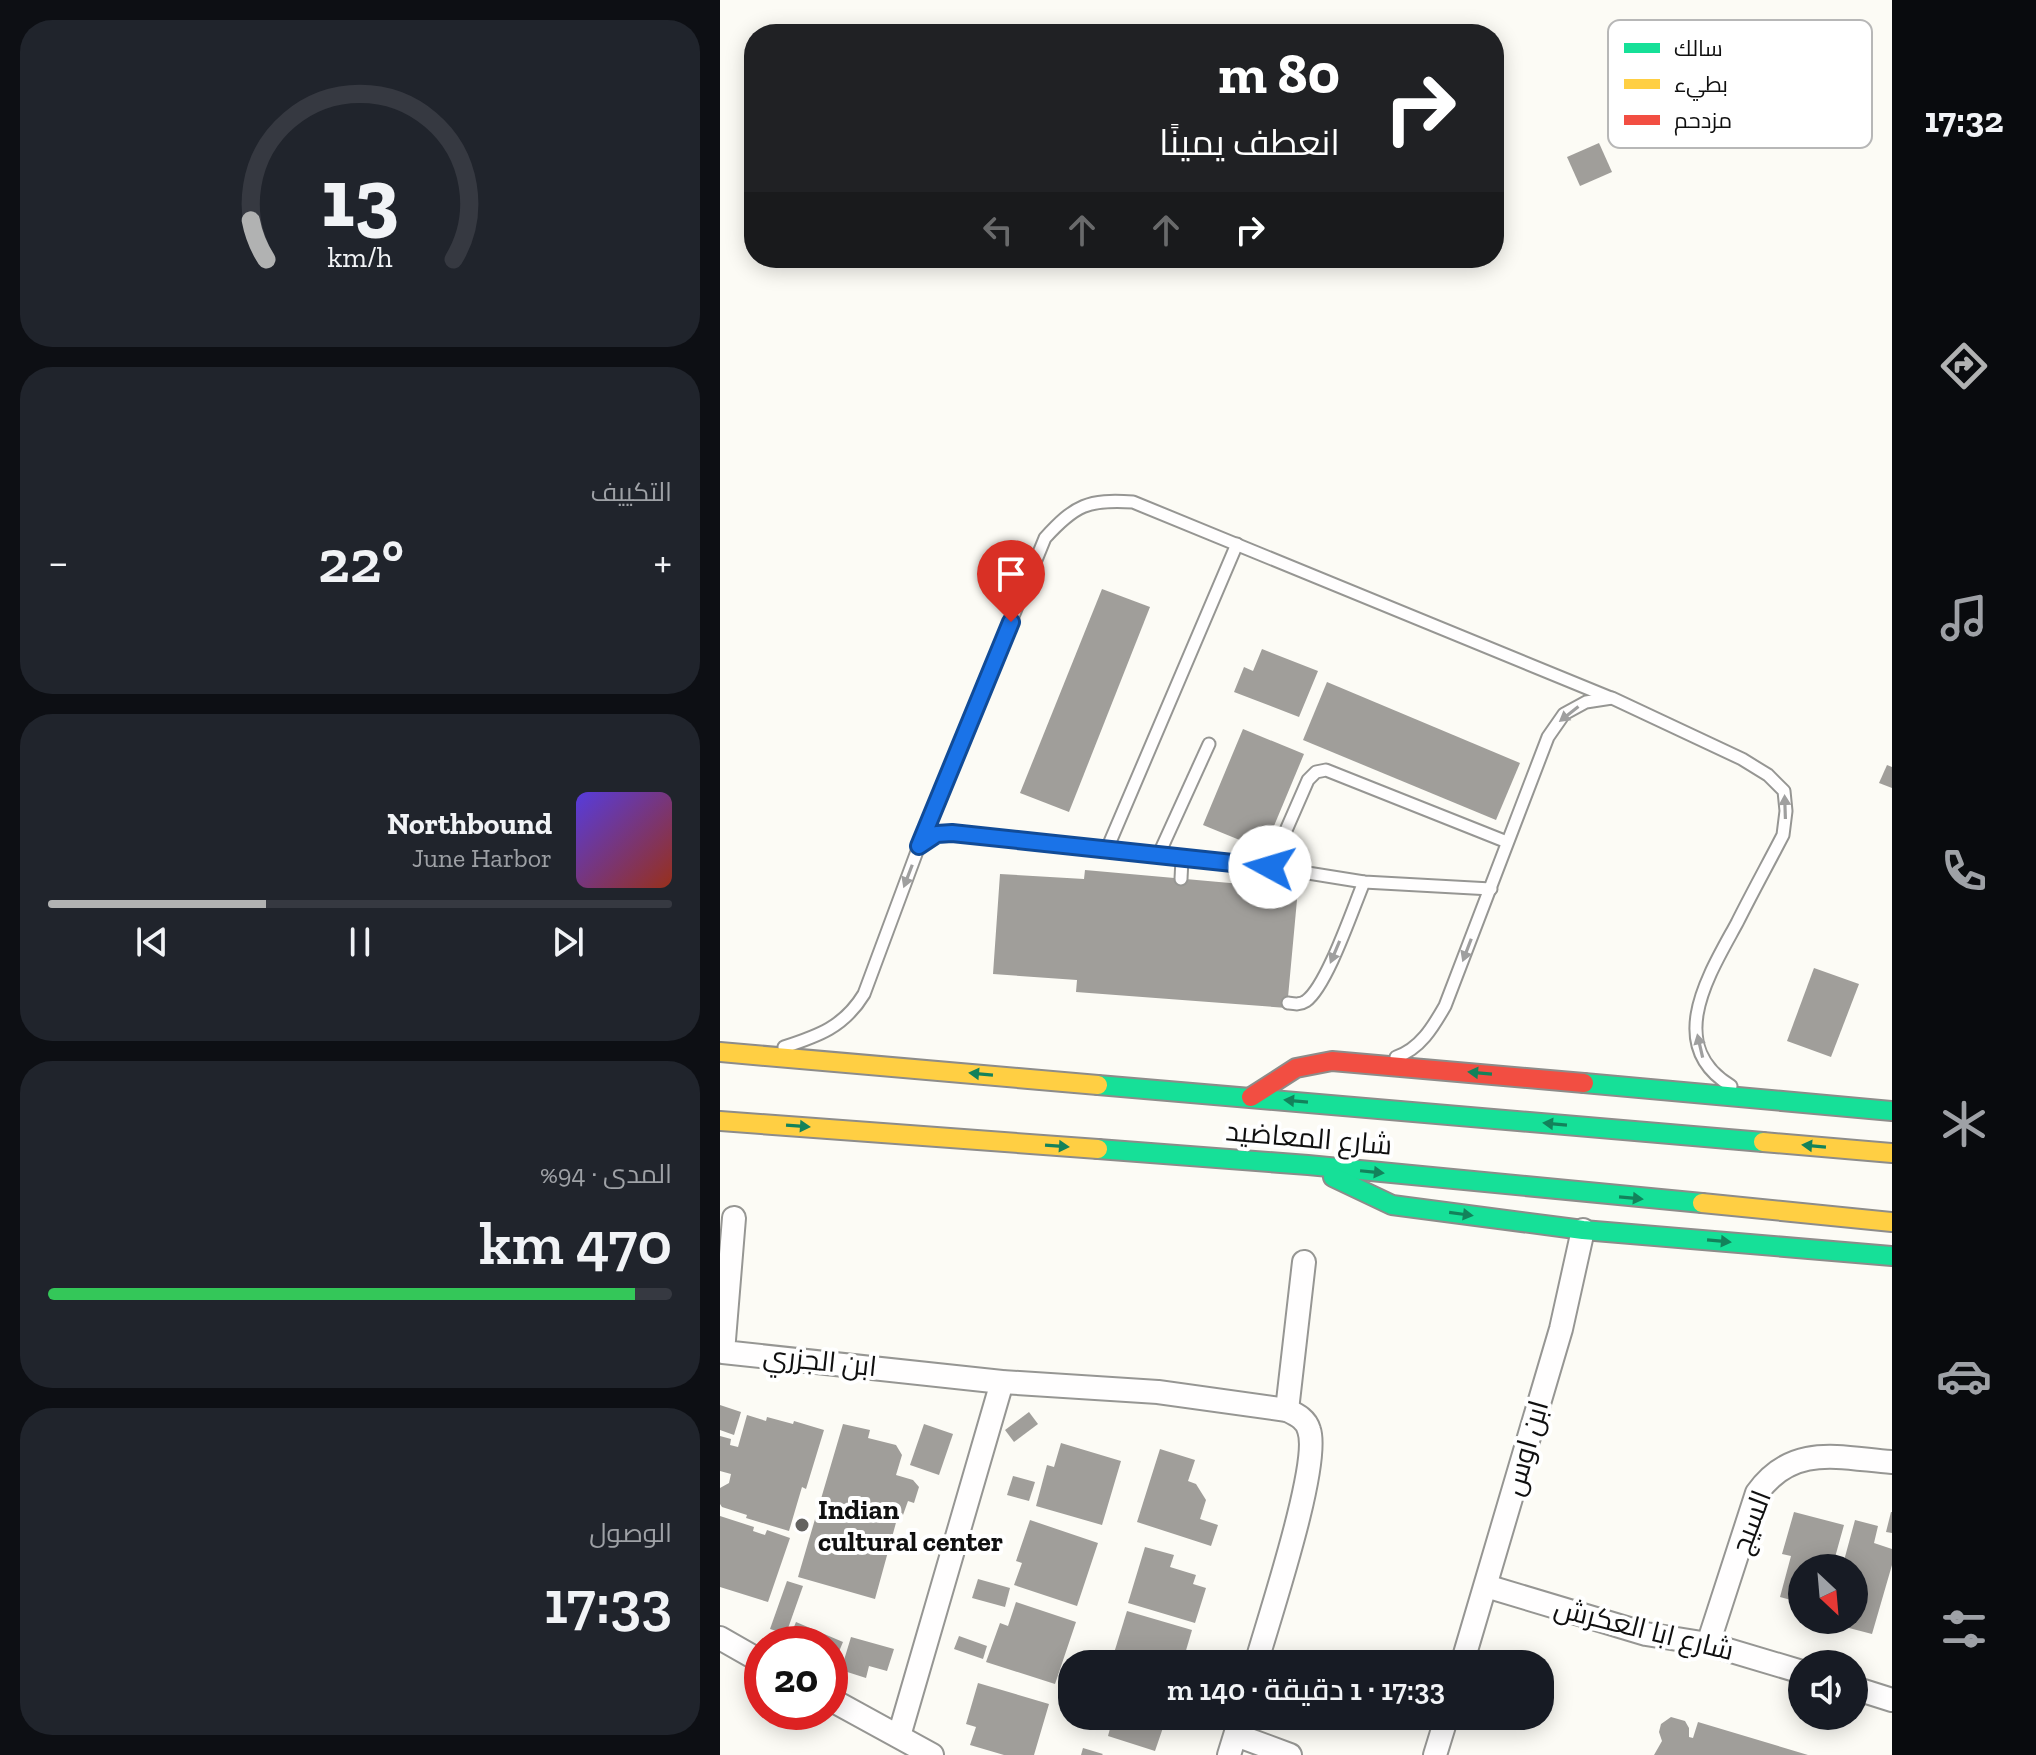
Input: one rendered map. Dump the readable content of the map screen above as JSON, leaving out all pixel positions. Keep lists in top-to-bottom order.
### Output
{
  "streets": {
    "street": [
      "شارع المعاضيد",
      "ابن الجزري",
      "ابن اوس",
      "السيج",
      "شارع ابا العكرش"
    ]
  },
  "crossings": [
    ["ابن اوس", "شارع ابا العكرش"],
    ["السيج", "شارع ابا العكرش"]
  ],
  "places": ["Indian cultural center"],
  "legend": ["سالك", "بطيء", "مزدحم"],
  "north": "bottom right",
  "page": {
    "tabs": "17:32",
    "turn": ["80 m", "انعطف يمينًا"],
    "tile": [
      "التكييف",
      ["المدى · 94%", "470 km"],
      ["الوصول", "17:33"]
    ],
    "heat": ["−", "22°", "+"],
    "song": ["Northbound", "June Harbor"],
    "limit": "20",
    "trip": "17:33 · 1 دقيقة · 140 m",
    "gauge": ["13", "km/h"]
  }
}
